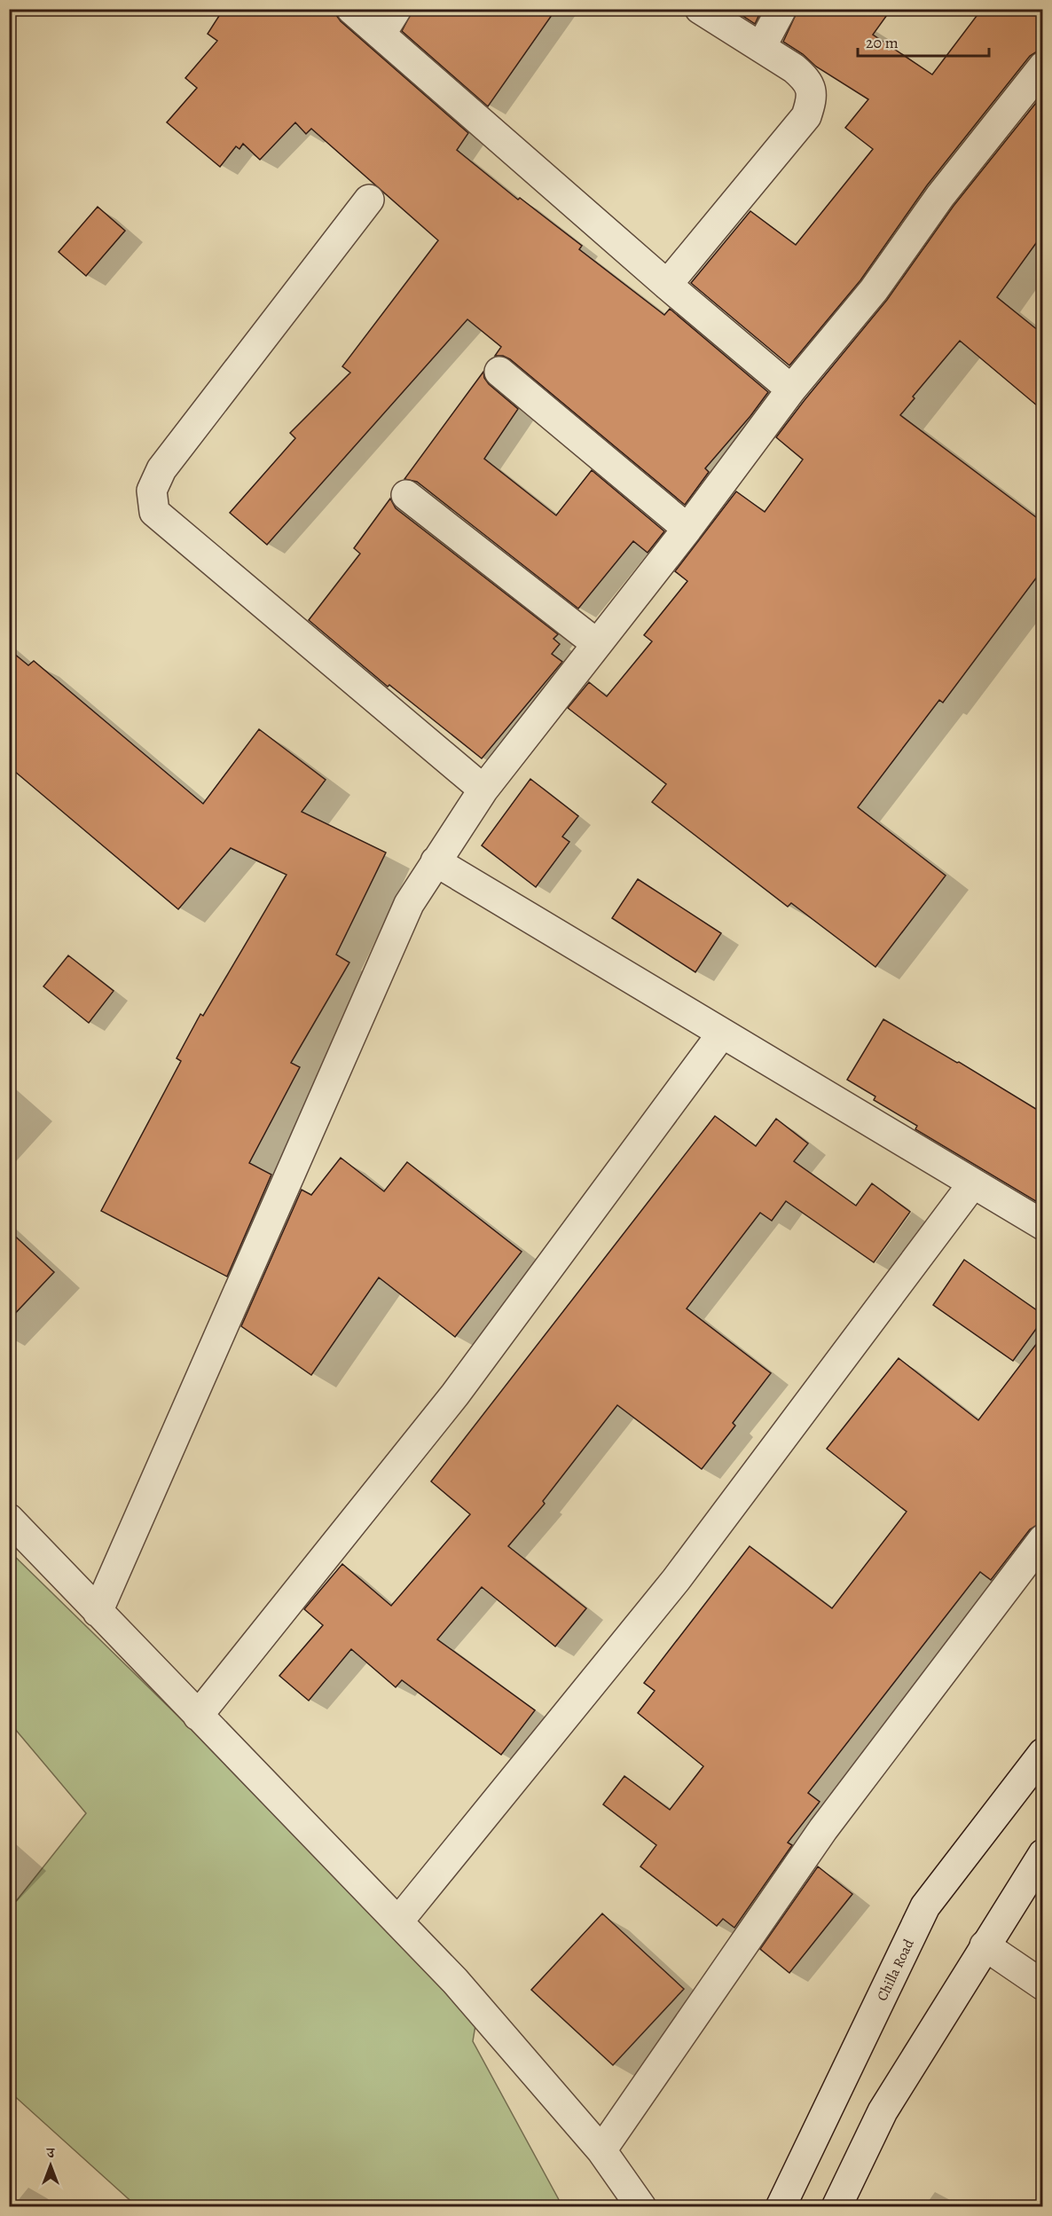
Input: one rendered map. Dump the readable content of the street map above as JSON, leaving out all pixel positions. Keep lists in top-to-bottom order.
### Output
{
  "streets": {
    "street": ["Chilla Road"]
  },
  "scale_bar": "20 m",
  "north": "top"
}
